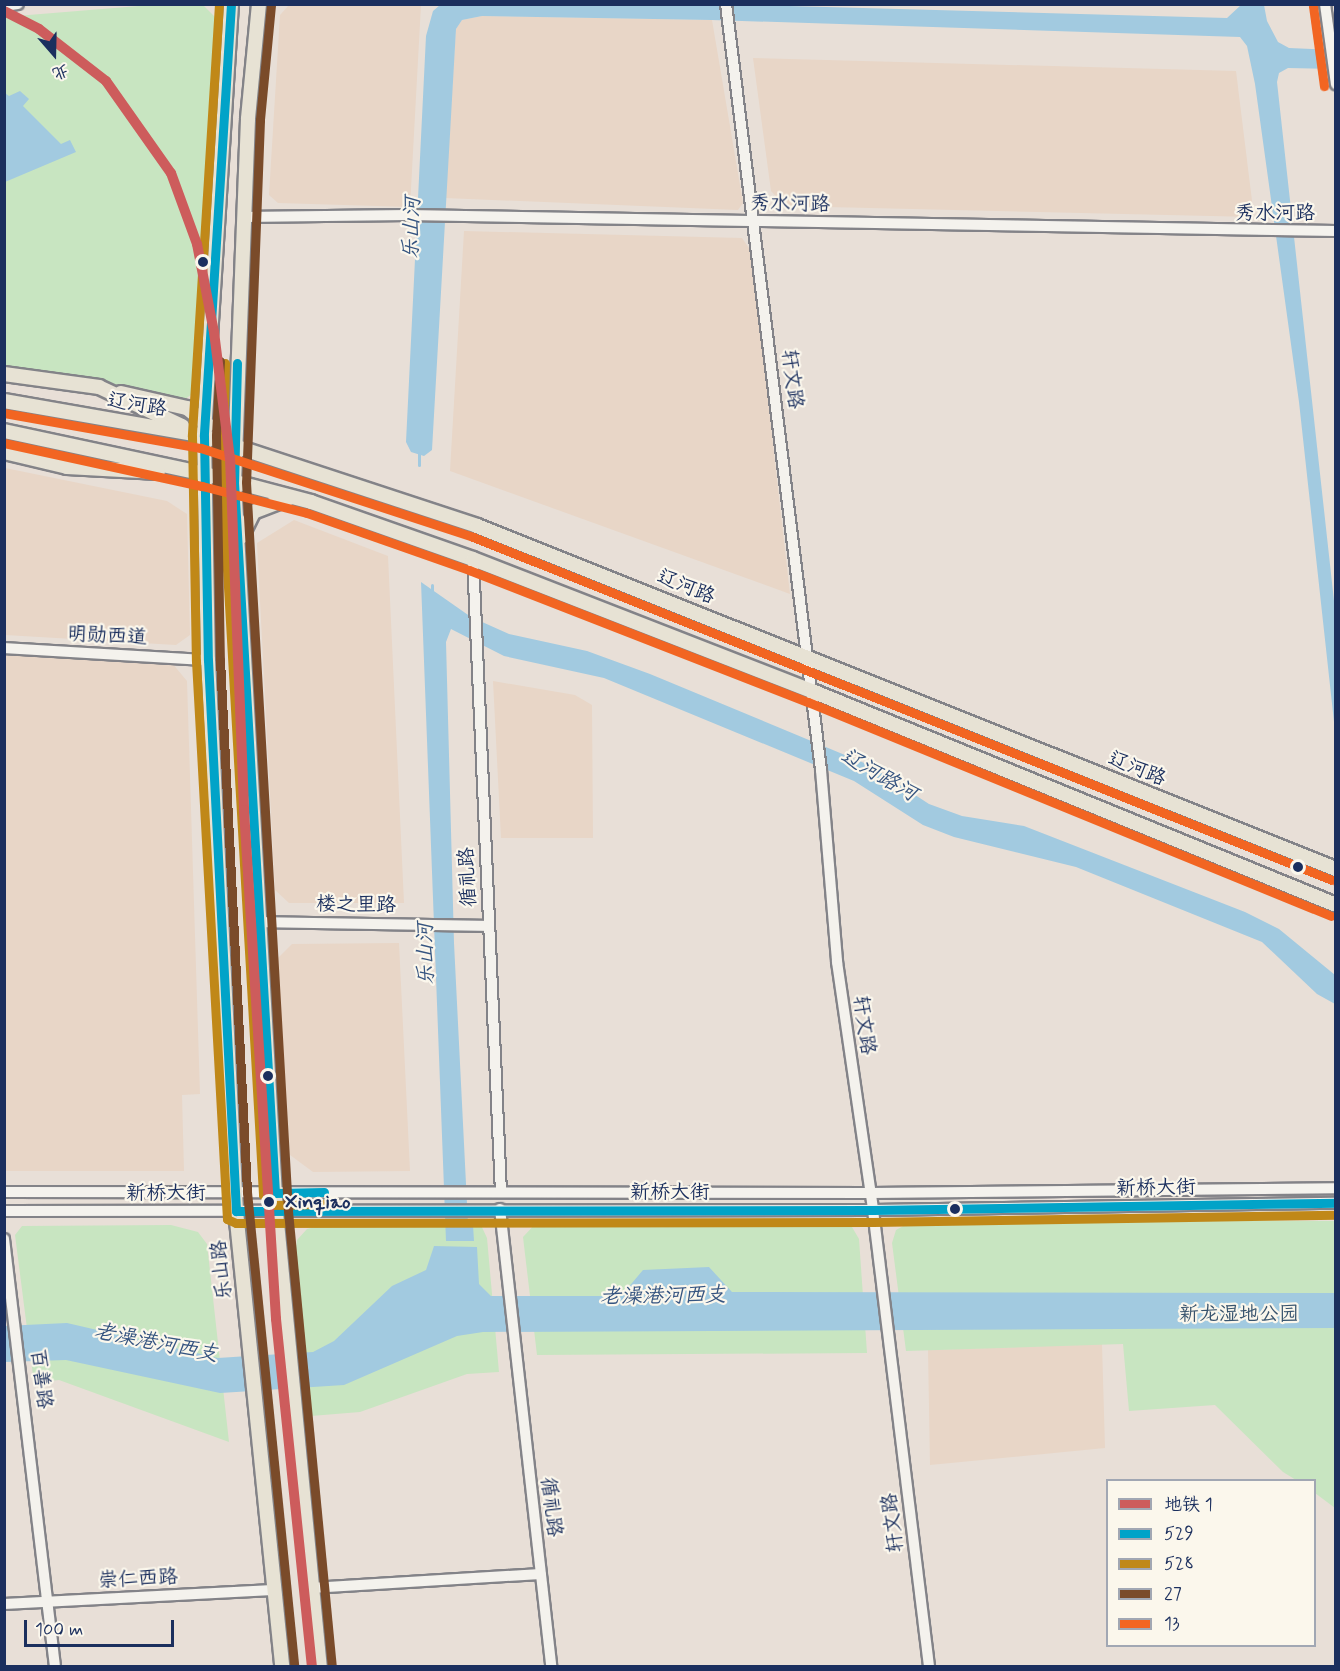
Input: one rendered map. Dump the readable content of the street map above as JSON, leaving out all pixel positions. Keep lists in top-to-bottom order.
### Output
{
  "streets": {
    "main road": ["辽河路", "乐山路"],
    "street": [
      "秀水河路",
      "轩文路",
      "明勋西道",
      "循礼路",
      "楼之里路",
      "新桥大街",
      "百善路",
      "崇仁西路"
    ]
  },
  "crossings": [
    ["秀水河路", "轩文路"],
    ["轩文路", "辽河路"],
    ["轩文路", "新桥大街"],
    ["辽河路", "乐山路"],
    ["明勋西道", "乐山路"],
    ["循礼路", "楼之里路"],
    ["循礼路", "新桥大街"],
    ["新桥大街", "乐山路"],
    ["乐山路", "崇仁西路"],
    ["百善路", "崇仁西路"]
  ],
  "water": ["乐山河", "辽河路河", "老澡港河西支"],
  "parks": ["新龙湿地公园"],
  "places": ["Xinqiao"],
  "lines": [
    "transit line 529",
    "transit line 528",
    "transit line 27",
    "transit line 13",
    "metro line 1"
  ],
  "legend": [
    "地铁 1",
    "529",
    "528",
    "27",
    "13"
  ],
  "scale_bar": "100 m",
  "north": "bottom"
}
